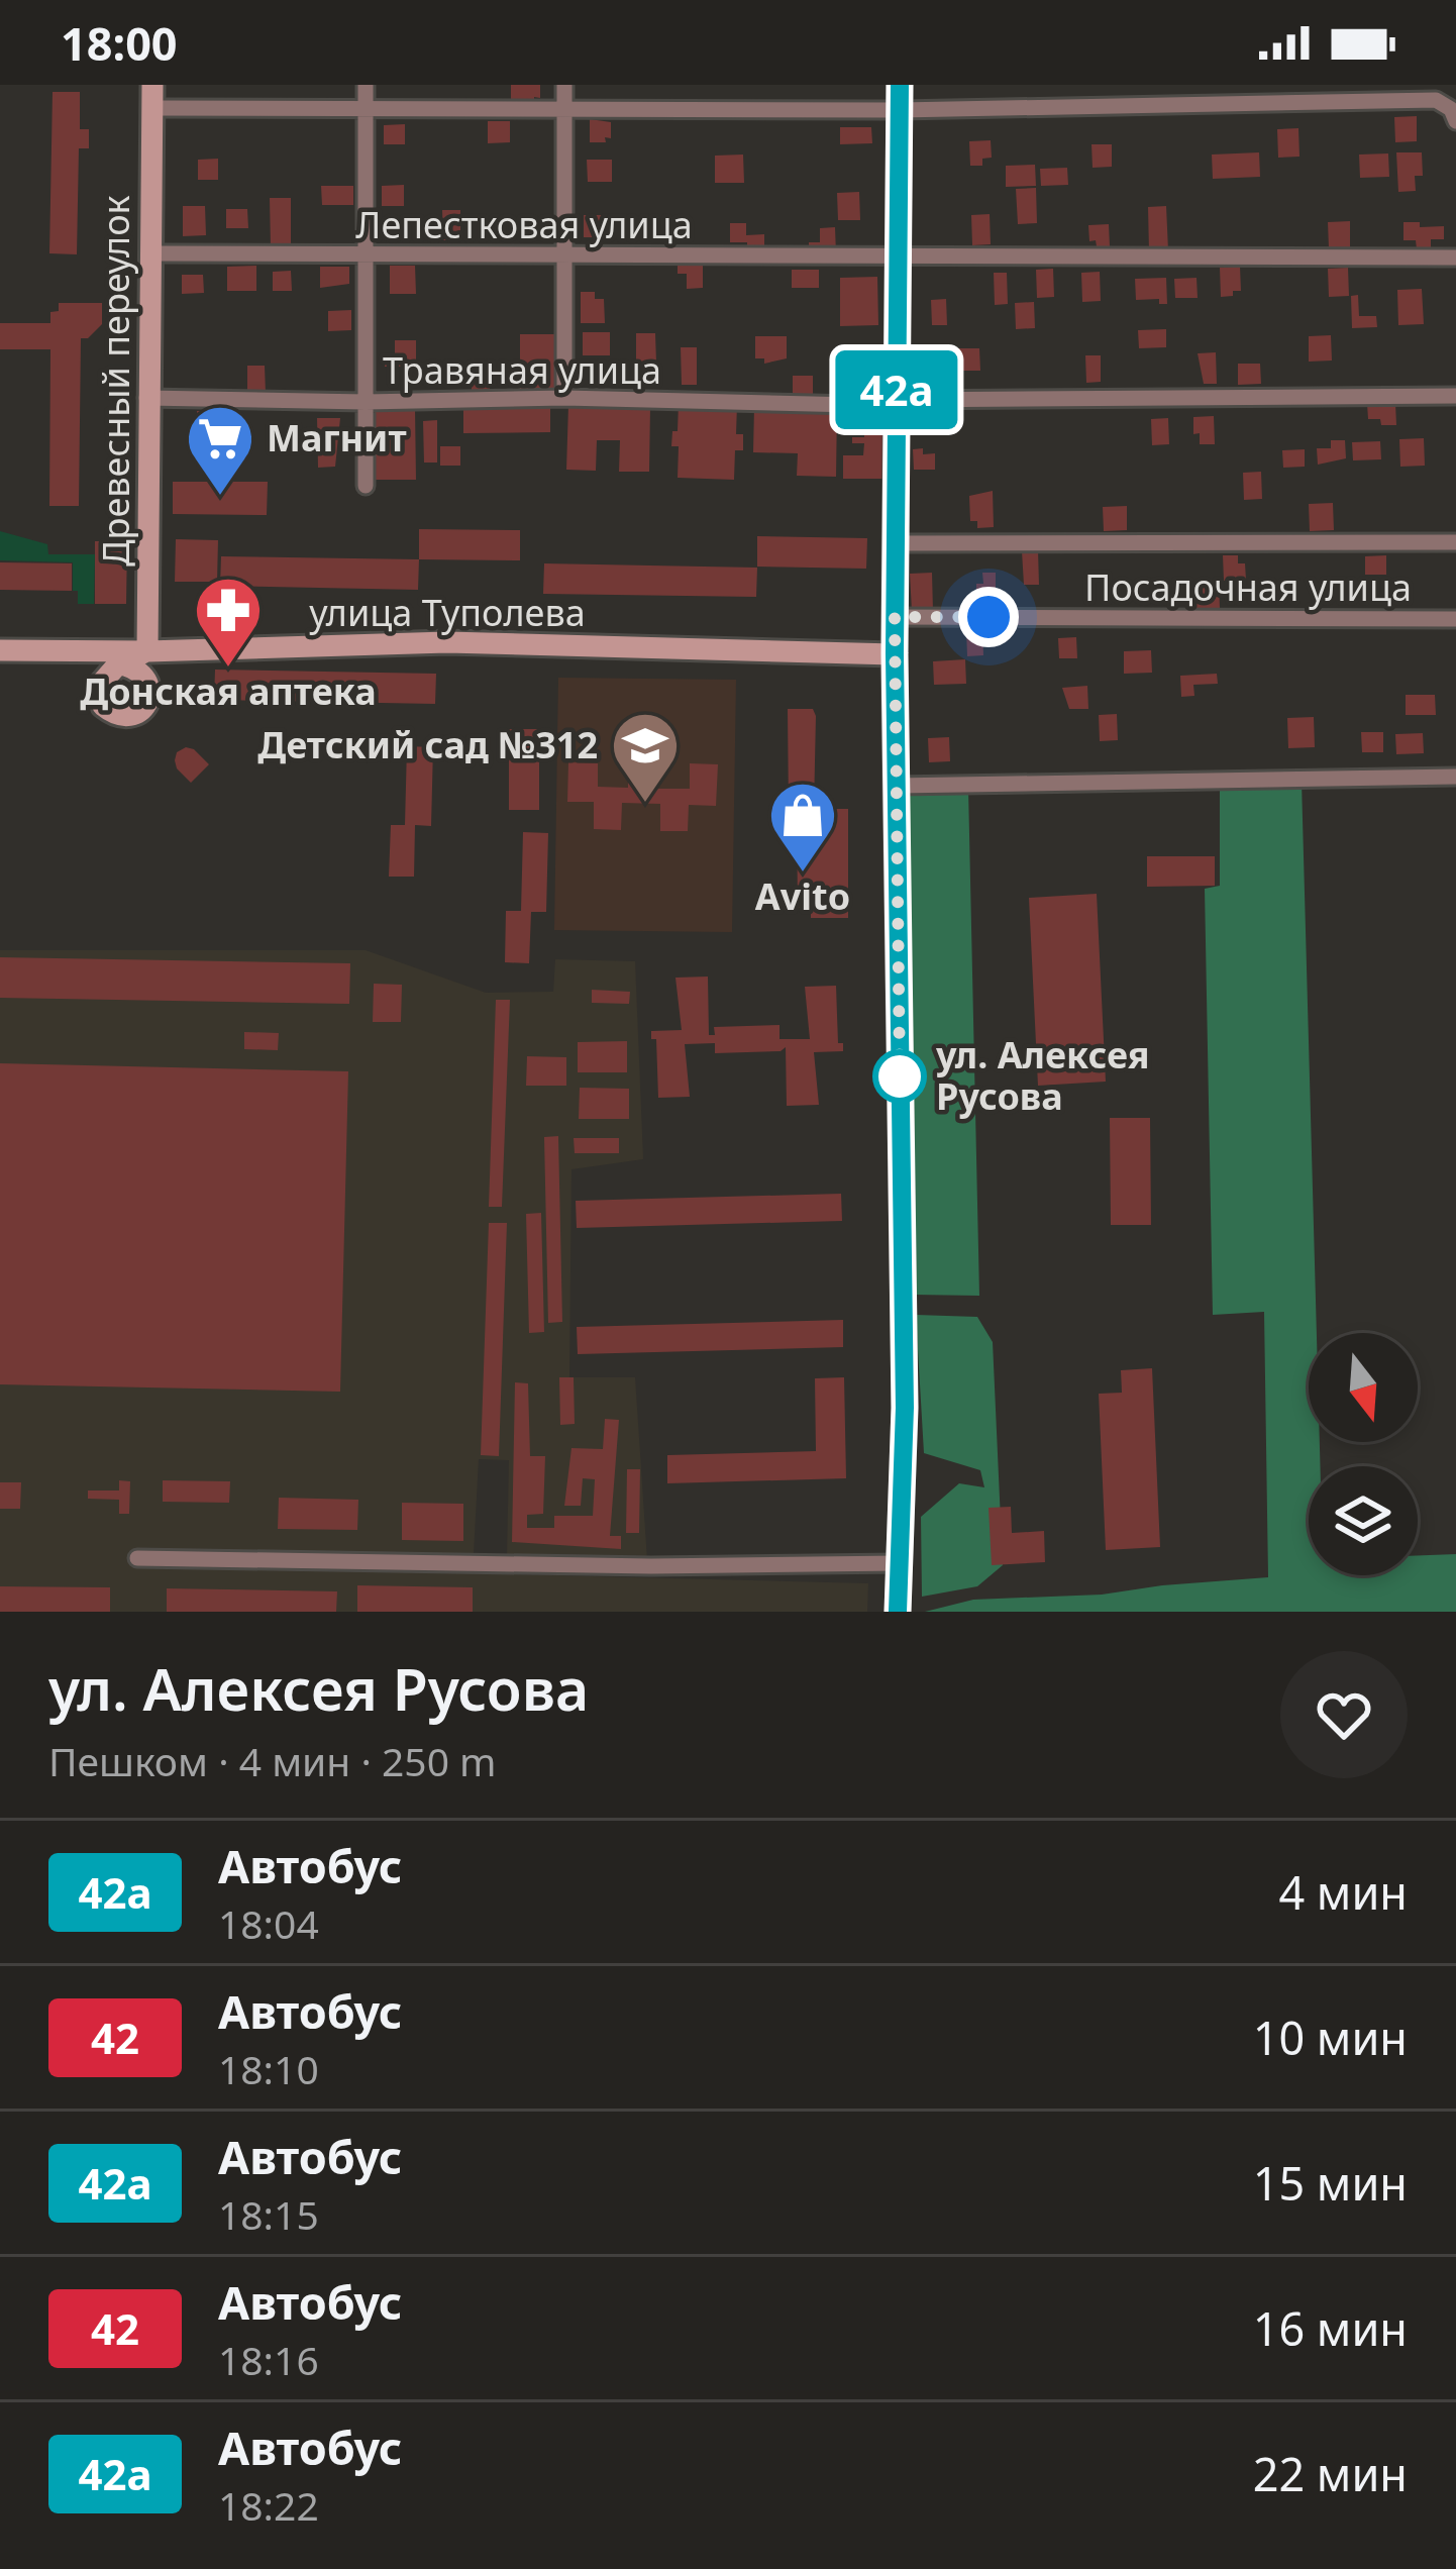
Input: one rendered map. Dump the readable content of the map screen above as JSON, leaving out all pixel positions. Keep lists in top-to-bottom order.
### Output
{
  "streets": {
    "street": [
      "Лепестковая улица",
      "Травяная улица",
      "Древесный переулок",
      "Посадочная улица",
      "улица Туполева"
    ]
  },
  "crossings": [
    ["Лепестковая улица", "Древесный переулок"],
    ["Травяная улица", "Древесный переулок"],
    ["Древесный переулок", "улица Туполева"]
  ],
  "places": {
    "supermarket": ["Магнит"],
    "pharmacy": ["Донская аптека"],
    "school or university": ["Детский сад №312"],
    "shop": ["Avito"],
    "other": ["ул. Алексея Русова"]
  },
  "lines": ["bus line 42a"],
  "north": "bottom",
  "page": {
    "status": "18:00",
    "on_map": "42a",
    "heading": ["ул. Алексея Русова", "Пешком · 4 мин · 250 m"],
    "list": [
      {
        "mark": "42a",
        "name": "Автобус",
        "note": "18:04",
        "value": "4 мин"
      },
      {
        "mark": "42",
        "name": "Автобус",
        "note": "18:10",
        "value": "10 мин"
      },
      {
        "mark": "42a",
        "name": "Автобус",
        "note": "18:15",
        "value": "15 мин"
      },
      {
        "mark": "42",
        "name": "Автобус",
        "note": "18:16",
        "value": "16 мин"
      },
      {
        "mark": "42a",
        "name": "Автобус",
        "note": "18:22",
        "value": "22 мин"
      }
    ]
  }
}
